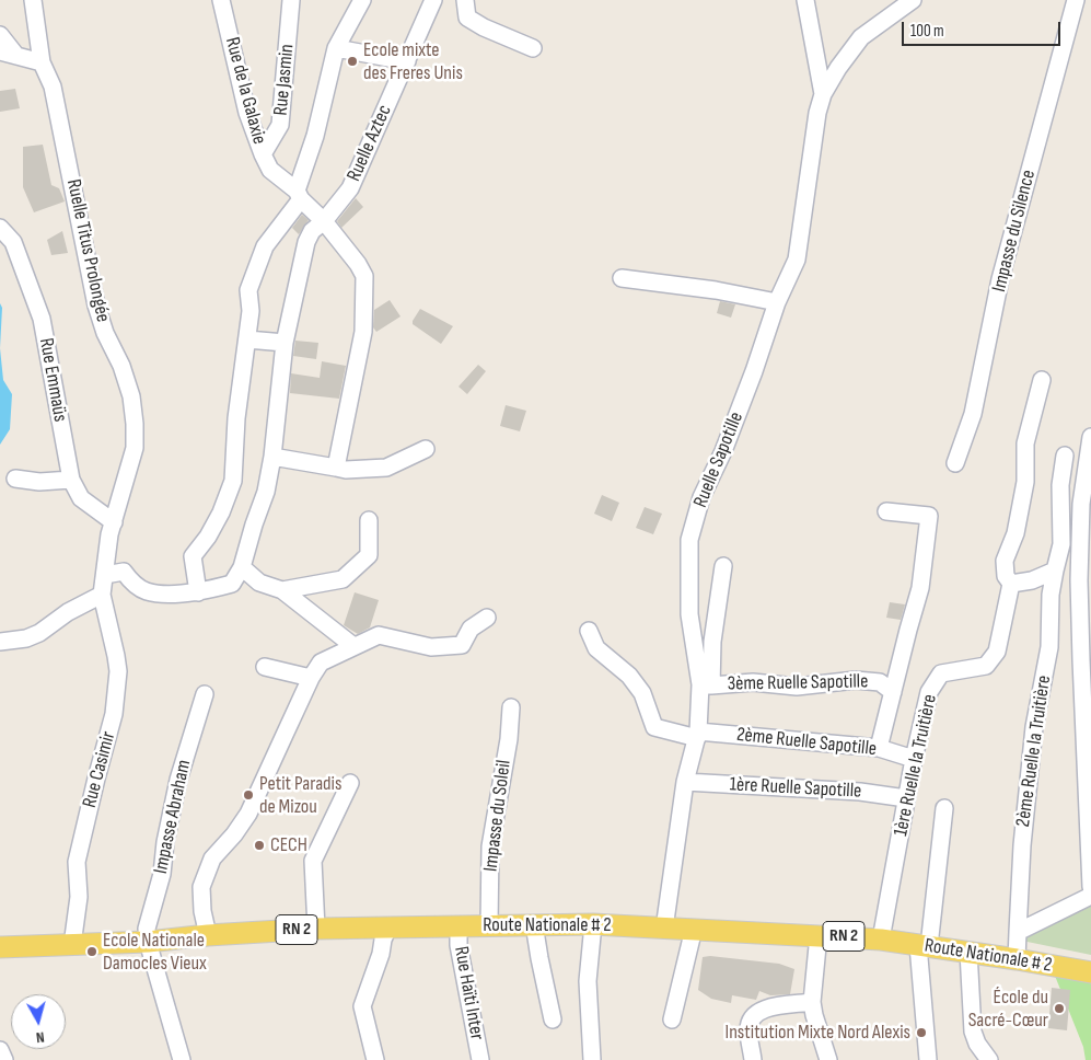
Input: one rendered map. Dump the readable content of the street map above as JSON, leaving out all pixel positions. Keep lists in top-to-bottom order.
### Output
{
  "streets": {
    "main road": ["Route Nationale # 2", "RN 2"],
    "street": [
      "Rue Jasmin",
      "Rue de la Galaxie",
      "Ruelle Aztec",
      "Impasse du Silence",
      "Ruelle Titus Prolongée",
      "Rue Emmaüs",
      "Ruelle Sapotille",
      "3ème Ruelle Sapotille",
      "2ème Ruelle Sapotille",
      "2ème Ruelle la Truitière",
      "1ère Ruelle la Truitière",
      "Rue Casimir",
      "1ère Ruelle Sapotille",
      "Impasse du Soleil",
      "Impasse Abraham",
      "Rue Haïti Inter"
    ]
  },
  "crossings": [
    ["Rue Jasmin", "Rue de la Galaxie"],
    ["Rue de la Galaxie", "Ruelle Aztec"],
    ["Ruelle Titus Prolongée", "Rue Emmaüs"],
    ["Ruelle Titus Prolongée", "Rue Casimir"],
    ["Ruelle Sapotille", "3ème Ruelle Sapotille"],
    ["Ruelle Sapotille", "2ème Ruelle Sapotille"],
    ["Ruelle Sapotille", "1ère Ruelle Sapotille"],
    ["Ruelle Sapotille", "Route Nationale # 2"],
    ["2ème Ruelle Sapotille", "1ère Ruelle la Truitière"],
    ["2ème Ruelle la Truitière", "Route Nationale # 2"],
    ["1ère Ruelle la Truitière", "1ère Ruelle Sapotille"],
    ["1ère Ruelle la Truitière", "Route Nationale # 2"],
    ["Rue Casimir", "Route Nationale # 2"],
    ["Impasse du Soleil", "Route Nationale # 2"],
    ["Impasse Abraham", "Route Nationale # 2"],
    ["Route Nationale # 2", "Rue Haïti Inter"]
  ],
  "places": [
    "Ecole mixte des Freres Unis",
    "Petit Paradis de Mizou",
    "CECH",
    "Ecole Nationale Damocles Vieux",
    "École du Sacré-Cœur",
    "Institution Mixte Nord Alexis"
  ],
  "scale_bar": "100 m",
  "north": "bottom"
}
